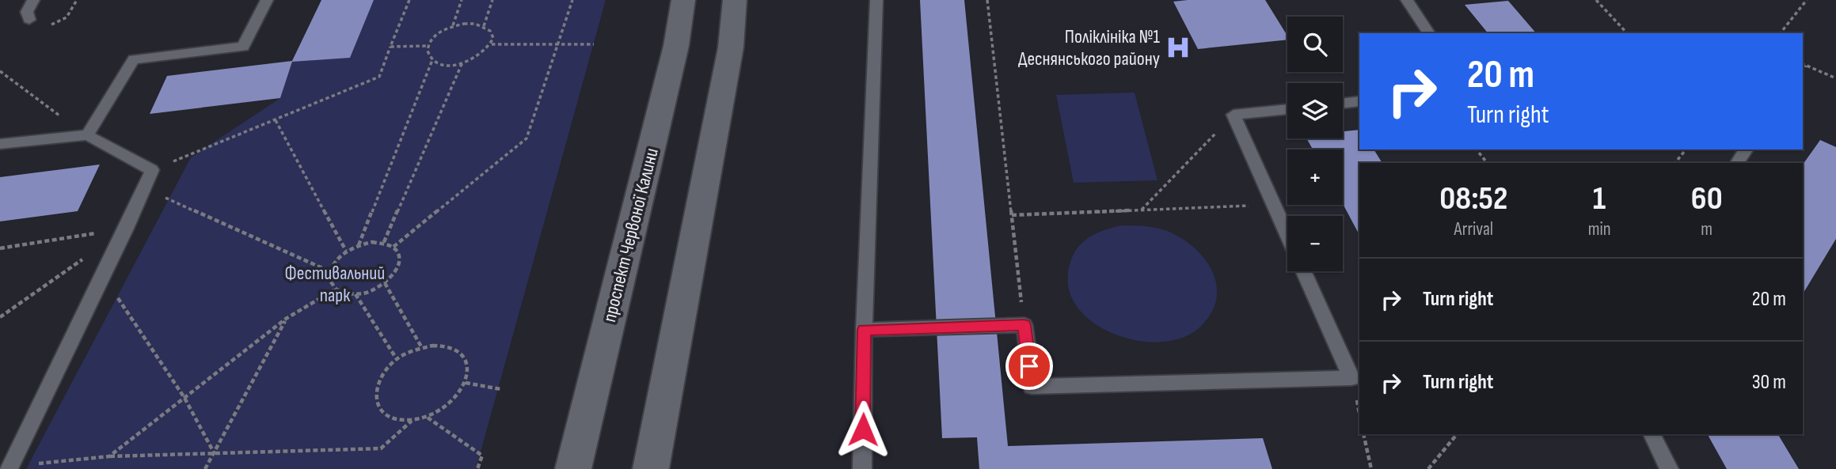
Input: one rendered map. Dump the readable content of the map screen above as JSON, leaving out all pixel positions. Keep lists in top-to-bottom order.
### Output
{
  "streets": {
    "main road": ["проспект Червоної Калини"]
  },
  "parks": ["Фестивальний парк"],
  "places": {
    "hospital": ["Поліклініка №1 Деснянського району"]
  },
  "page": {
    "map_buttons": ["+", "−"],
    "turn": ["20 m", "Turn right"],
    "eta": [
      "08:52",
      "Arrival",
      "1",
      "min",
      "60",
      "m"
    ],
    "list": [
      {
        "name": "Turn right",
        "value": "20 m"
      },
      {
        "name": "Turn right",
        "value": "30 m"
      }
    ]
  }
}
